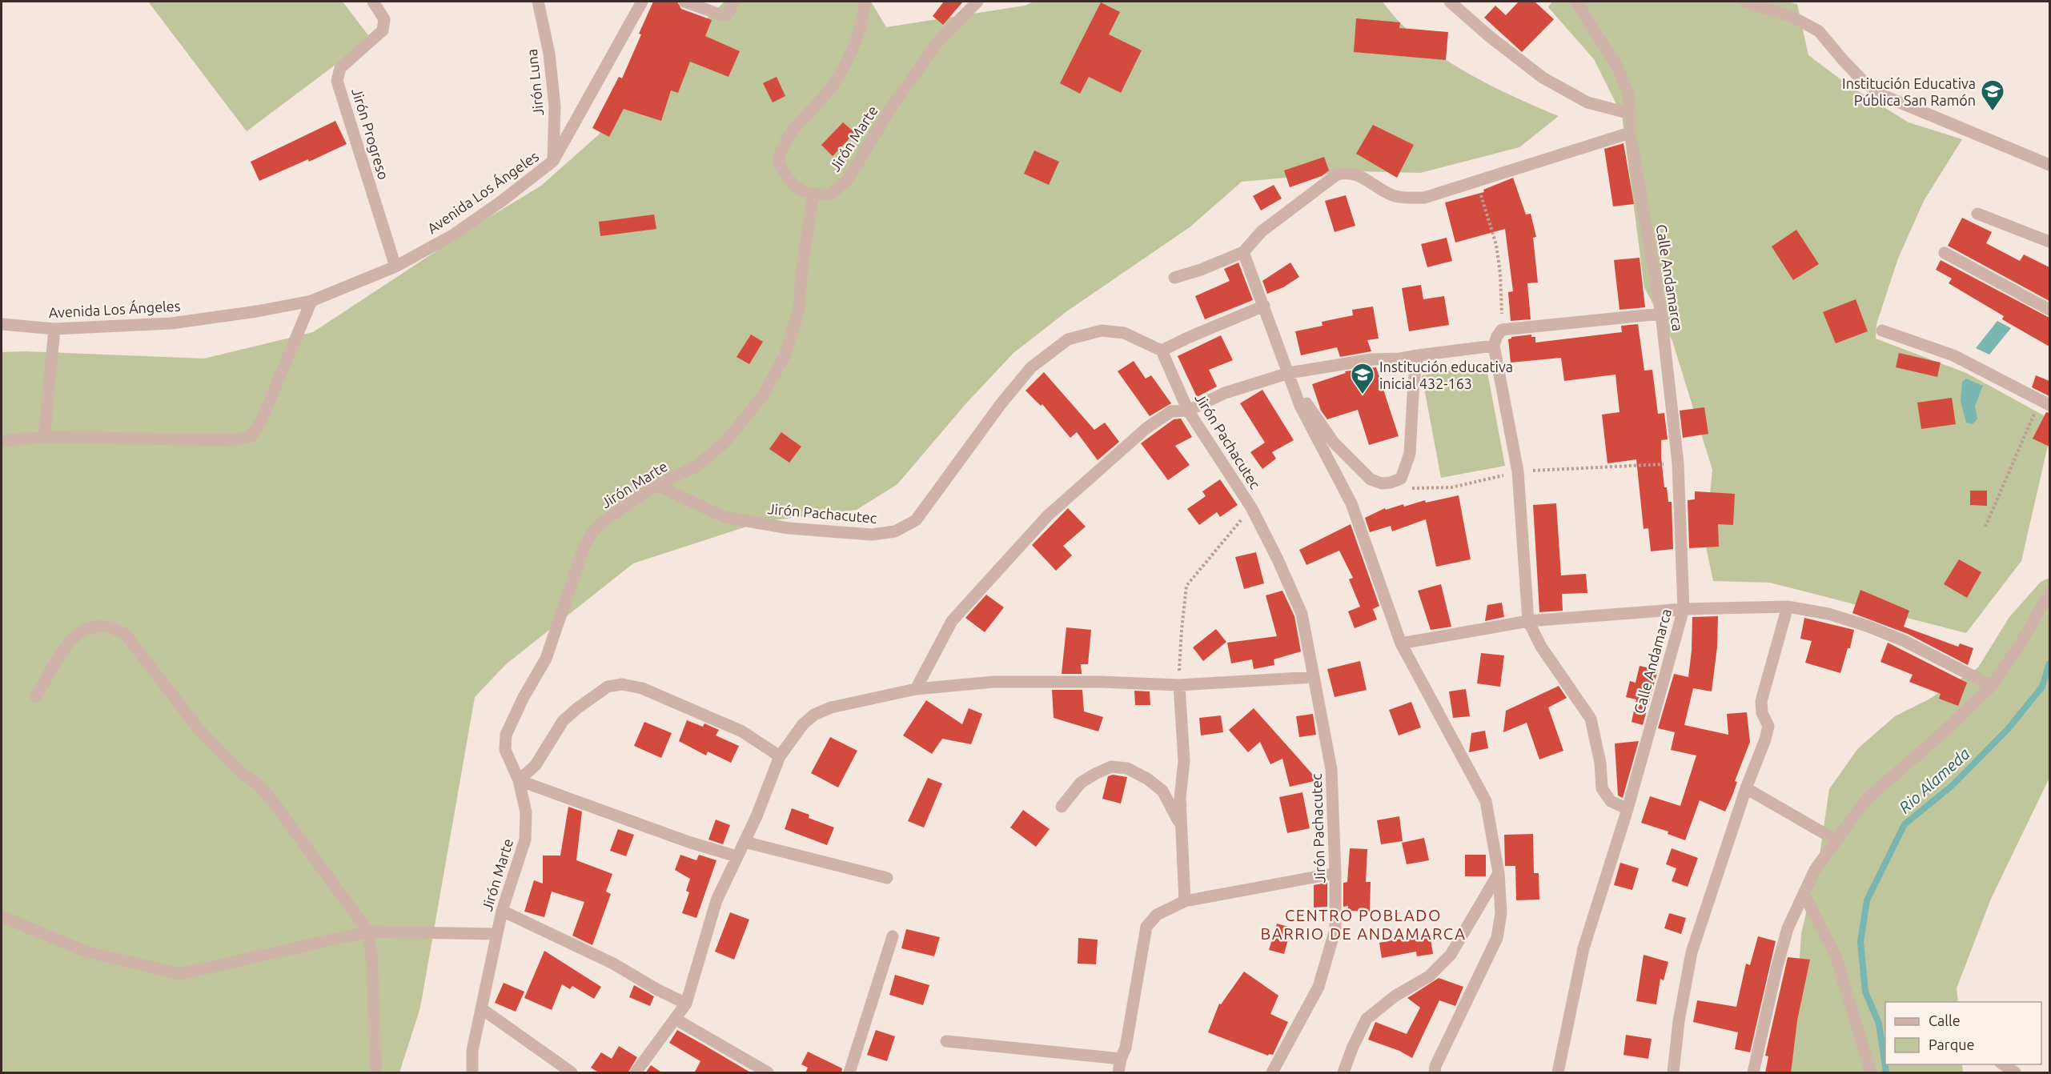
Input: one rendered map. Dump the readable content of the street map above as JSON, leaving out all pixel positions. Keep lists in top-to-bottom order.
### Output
{
  "streets": {
    "street": [
      "Jirón Luna",
      "Jirón Progreso",
      "Jirón Marte",
      "Avenida Los Ángeles",
      "Calle Andamarca",
      "Jirón Pachacutec"
    ]
  },
  "crossings": [
    ["Jirón Luna", "Avenida Los Ángeles"],
    ["Jirón Progreso", "Avenida Los Ángeles"],
    ["Jirón Marte", "Jirón Pachacutec"]
  ],
  "districts": ["CENTRO POBLADO BARRIO DE ANDAMARCA"],
  "water": ["Rio Alameda"],
  "places": {
    "school or university": ["Institución Educativa Pública San Ramón", "Institución educativa inicial 432-163"]
  },
  "legend": ["Calle", "Parque"]
}
